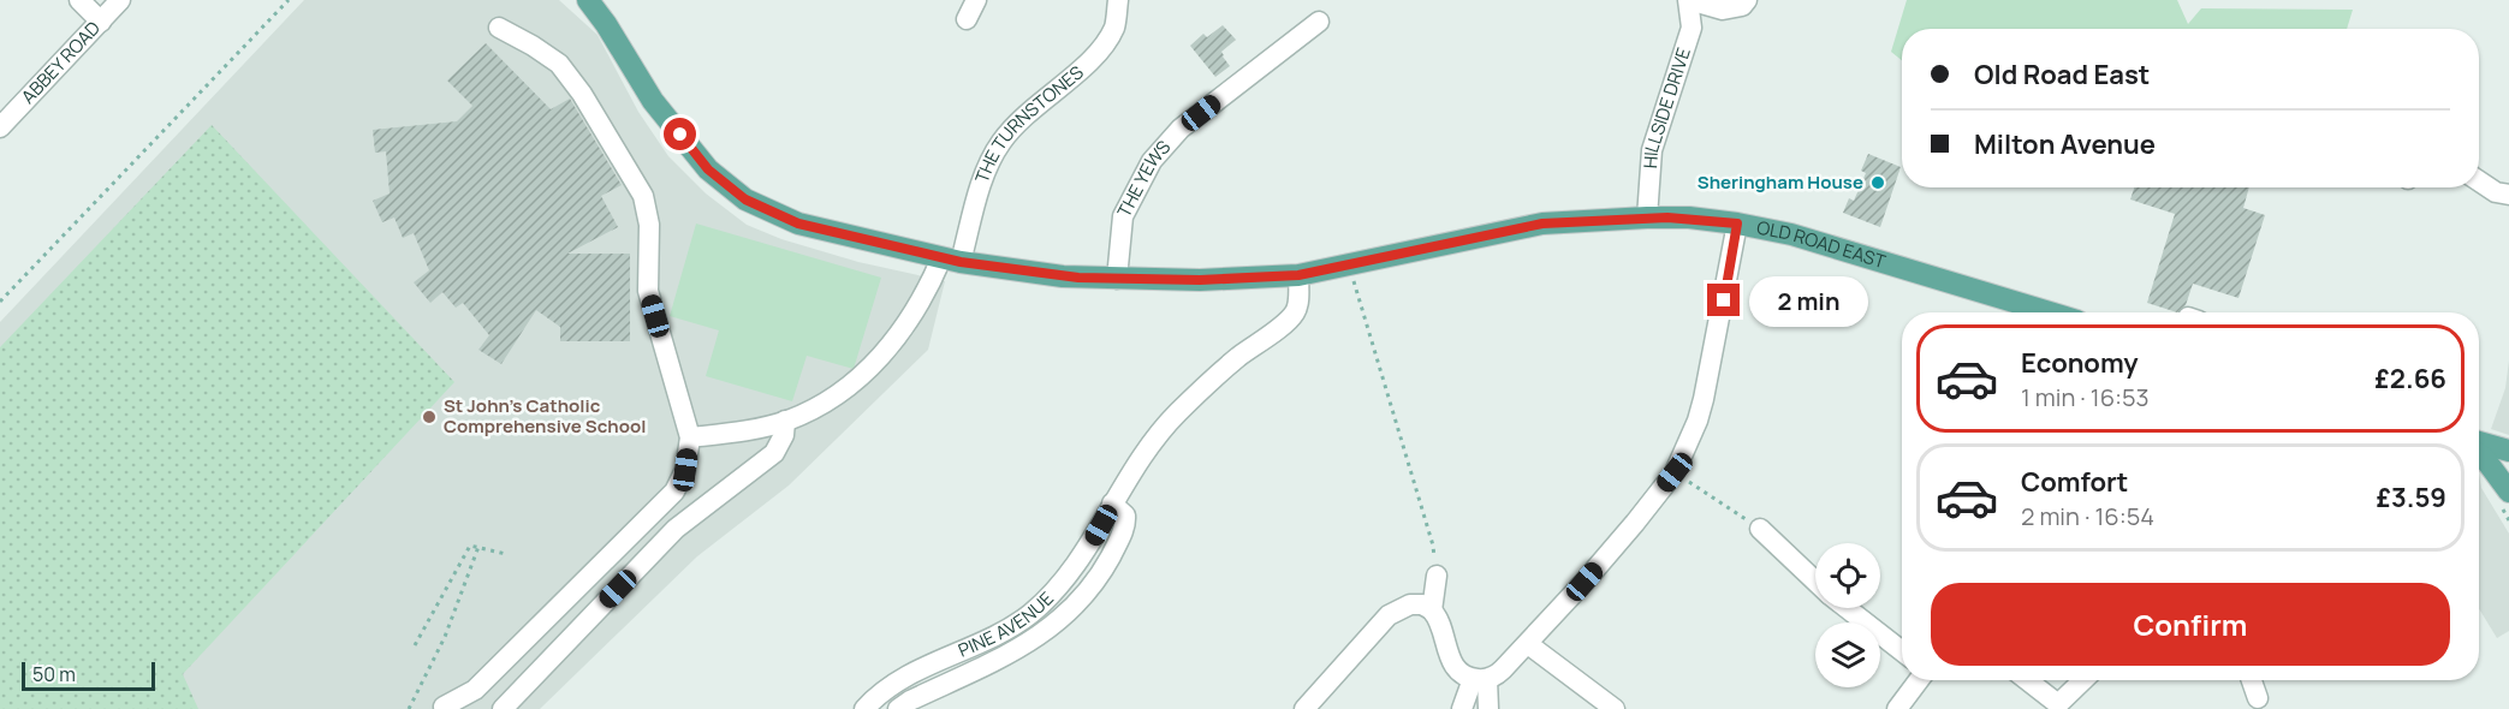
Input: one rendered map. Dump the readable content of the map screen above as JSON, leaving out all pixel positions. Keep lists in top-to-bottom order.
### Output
{
  "streets": {
    "main road": ["OLD ROAD EAST"],
    "street": [
      "ABBEY ROAD",
      "HILLSIDE DRIVE",
      "THE TURNSTONES",
      "THE YEWS",
      "PINE AVENUE"
    ]
  },
  "crossings": [
    ["HILLSIDE DRIVE", "OLD ROAD EAST"],
    ["THE TURNSTONES", "OLD ROAD EAST"],
    ["THE YEWS", "OLD ROAD EAST"],
    ["OLD ROAD EAST", "PINE AVENUE"]
  ],
  "places": ["Sheringham House", "St John's Catholic Comprehensive School"],
  "scale_bar": "50 m",
  "page": {
    "banner": ["Old Road East", "Milton Avenue"],
    "bubble": "2 min",
    "list": [
      {
        "name": "Economy",
        "note": "1 min · 16:53",
        "value": "£2.66"
      },
      {
        "name": "Comfort",
        "note": "2 min · 16:54",
        "value": "£3.59"
      }
    ],
    "buttons": "Confirm",
    "scale": "50 m"
  }
}
